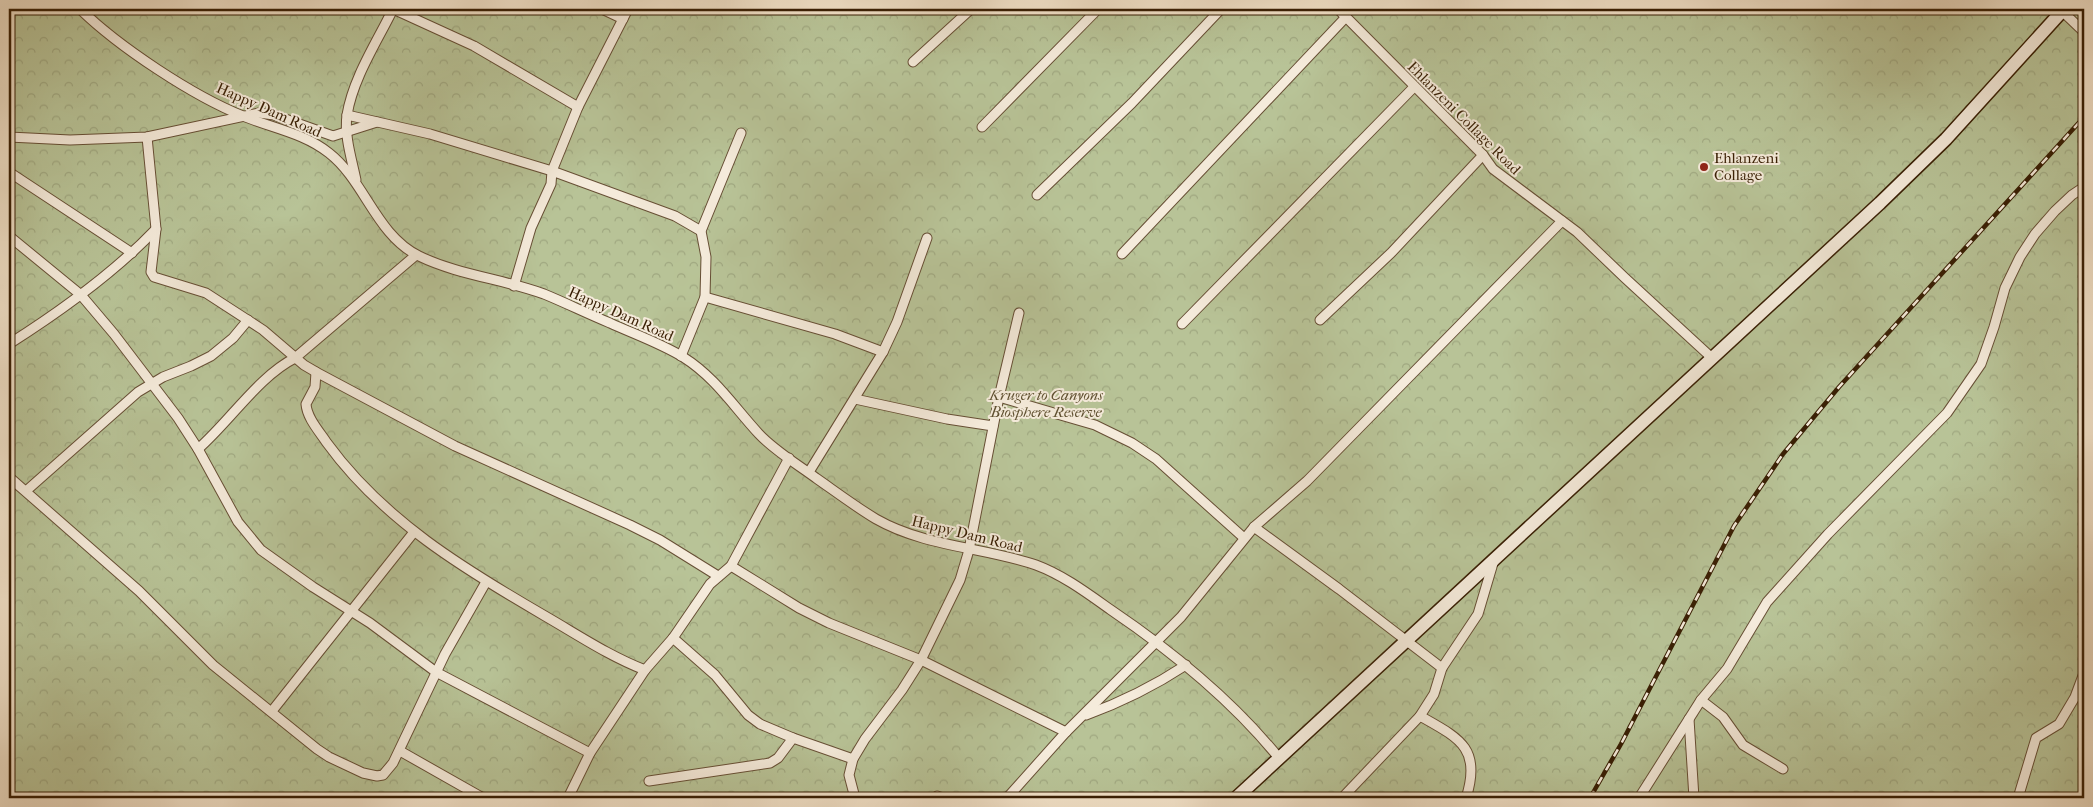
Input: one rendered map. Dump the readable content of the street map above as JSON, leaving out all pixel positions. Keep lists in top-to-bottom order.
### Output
{
  "streets": {
    "street": ["Happy Dam Road", "Ehlanzeni Collage Road"]
  },
  "parks": ["Kruger to Canyons Biosphere Reserve"],
  "places": ["Ehlanzeni Collage"]
}
